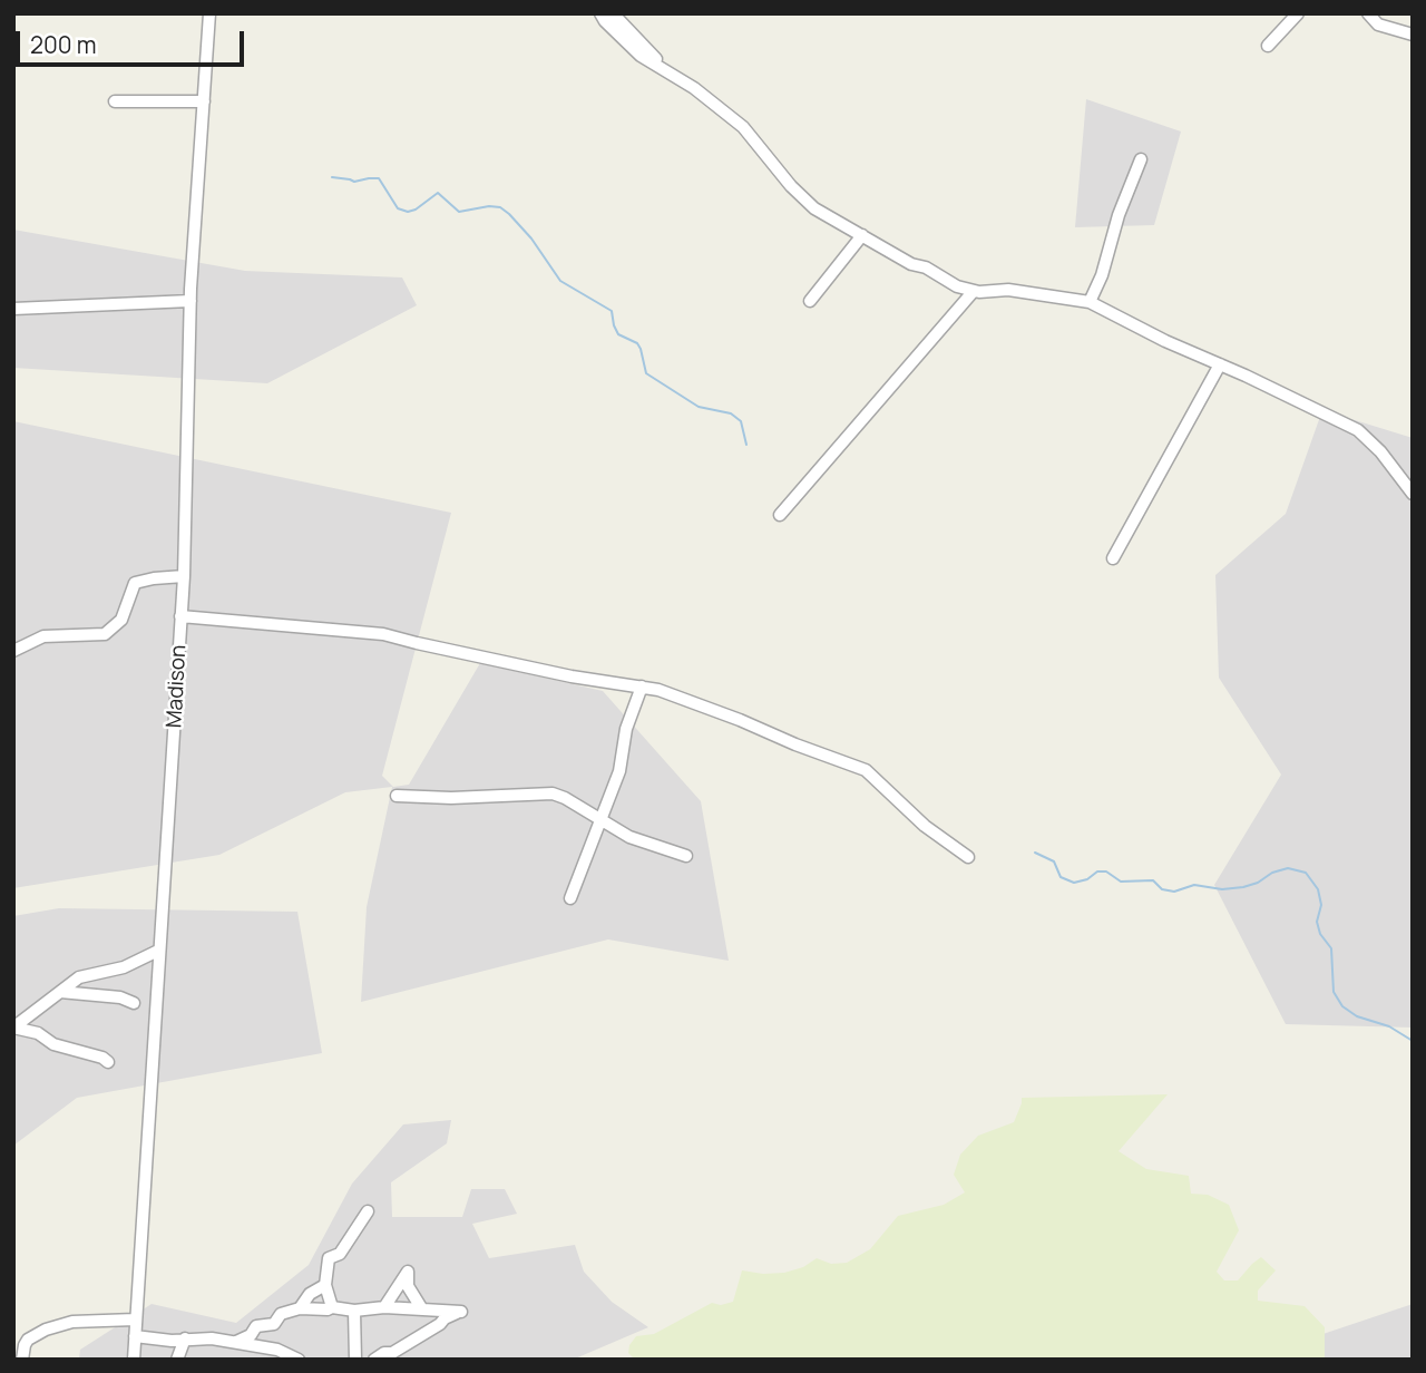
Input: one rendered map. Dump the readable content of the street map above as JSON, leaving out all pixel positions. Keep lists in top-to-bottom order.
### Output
{
  "streets": {
    "street": ["Madison"]
  },
  "scale_bar": "200 m"
}
